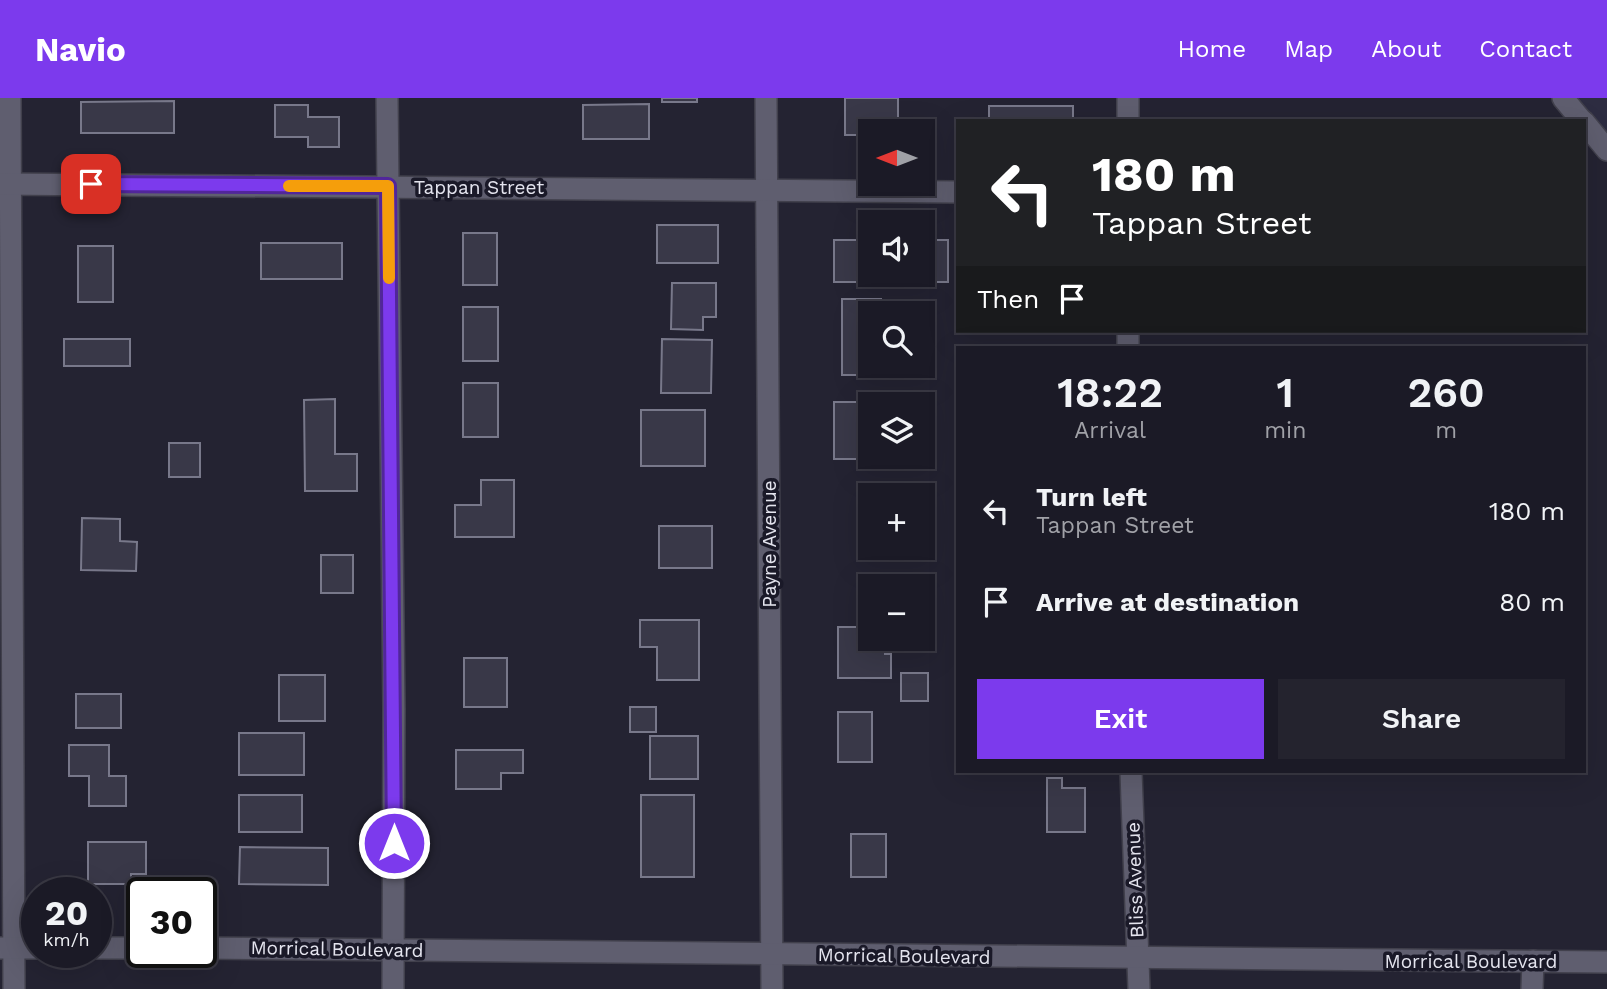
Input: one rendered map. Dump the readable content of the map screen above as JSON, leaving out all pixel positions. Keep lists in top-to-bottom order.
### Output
{
  "streets": {
    "street": [
      "Tappan Street",
      "Payne Avenue",
      "Bliss Avenue",
      "Morrical Boulevard"
    ]
  },
  "crossings": [
    ["Tappan Street", "Payne Avenue"],
    ["Payne Avenue", "Morrical Boulevard"],
    ["Bliss Avenue", "Morrical Boulevard"]
  ],
  "north": "left",
  "page": {
    "header": "Navio",
    "nav": [
      "Home",
      "Map",
      "About",
      "Contact"
    ],
    "map_buttons": ["+", "−"],
    "turn": ["180 m", "Tappan Street"],
    "then": "Then",
    "eta": [
      "18:22",
      "Arrival",
      "1",
      "min",
      "260",
      "m"
    ],
    "list": [
      {
        "name": "Turn left",
        "note": "Tappan Street",
        "value": "180 m"
      },
      {
        "name": "Arrive at destination",
        "value": "80 m"
      }
    ],
    "buttons": ["Exit", "Share"],
    "speed": "20 km/h",
    "limit": "30"
  }
}
